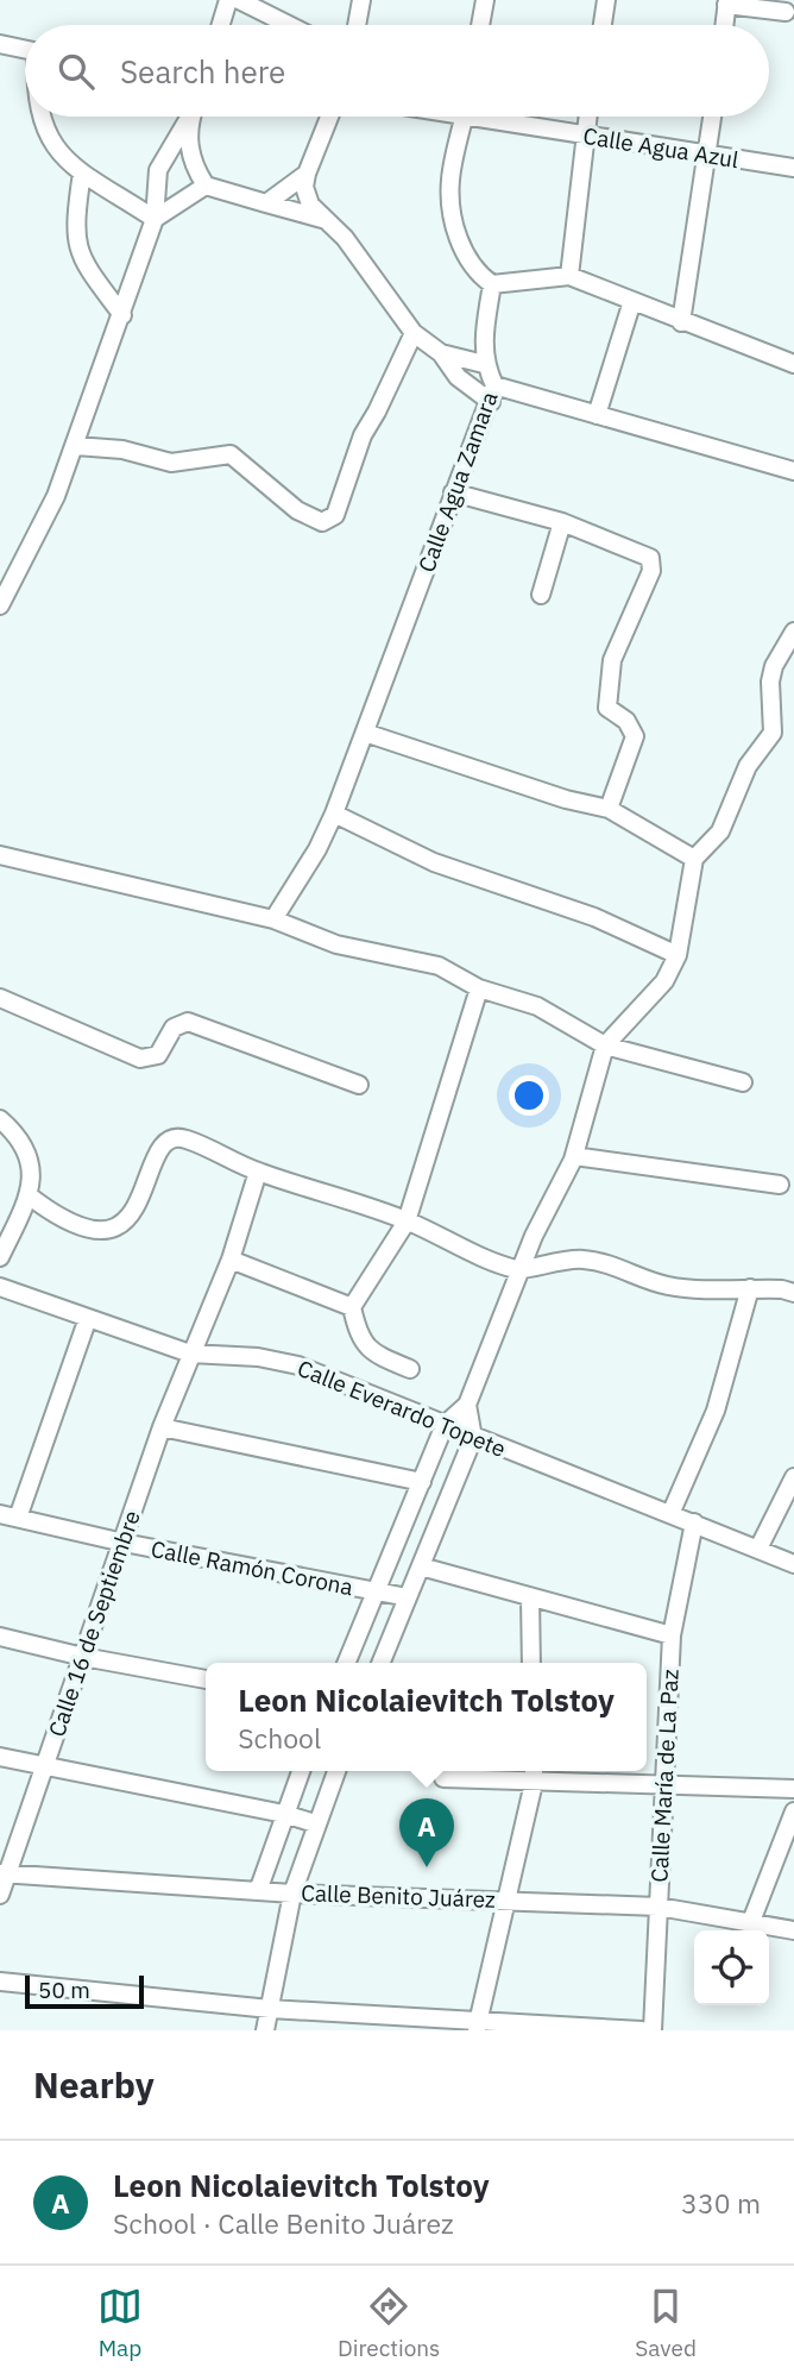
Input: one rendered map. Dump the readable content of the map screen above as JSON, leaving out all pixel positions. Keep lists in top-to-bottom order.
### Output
{
  "streets": {
    "street": [
      "Calle Agua Azul",
      "Calle Agua Zamara",
      "Calle Everardo Topete",
      "Calle Ramón Corona",
      "Calle 16 de Septiembre",
      "Calle María de La Paz",
      "Calle Benito Juárez"
    ]
  },
  "crossings": [
    ["Calle Everardo Topete", "Calle 16 de Septiembre"],
    ["Calle Everardo Topete", "Calle María de La Paz"],
    ["Calle Ramón Corona", "Calle 16 de Septiembre"],
    ["Calle 16 de Septiembre", "Calle Benito Juárez"],
    ["Calle María de La Paz", "Calle Benito Juárez"]
  ],
  "scale_bar": "50 m",
  "page": {
    "search": "Search here",
    "popup": ["Leon Nicolaievitch Tolstoy", "School"],
    "pins": "A",
    "scale": "50 m",
    "heading": "Nearby",
    "list": [
      {
        "mark": "A",
        "name": "Leon Nicolaievitch Tolstoy",
        "note": "School · Calle Benito Juárez",
        "value": "330 m"
      }
    ],
    "nav": ["Map", "Directions", "Saved"]
  }
}
